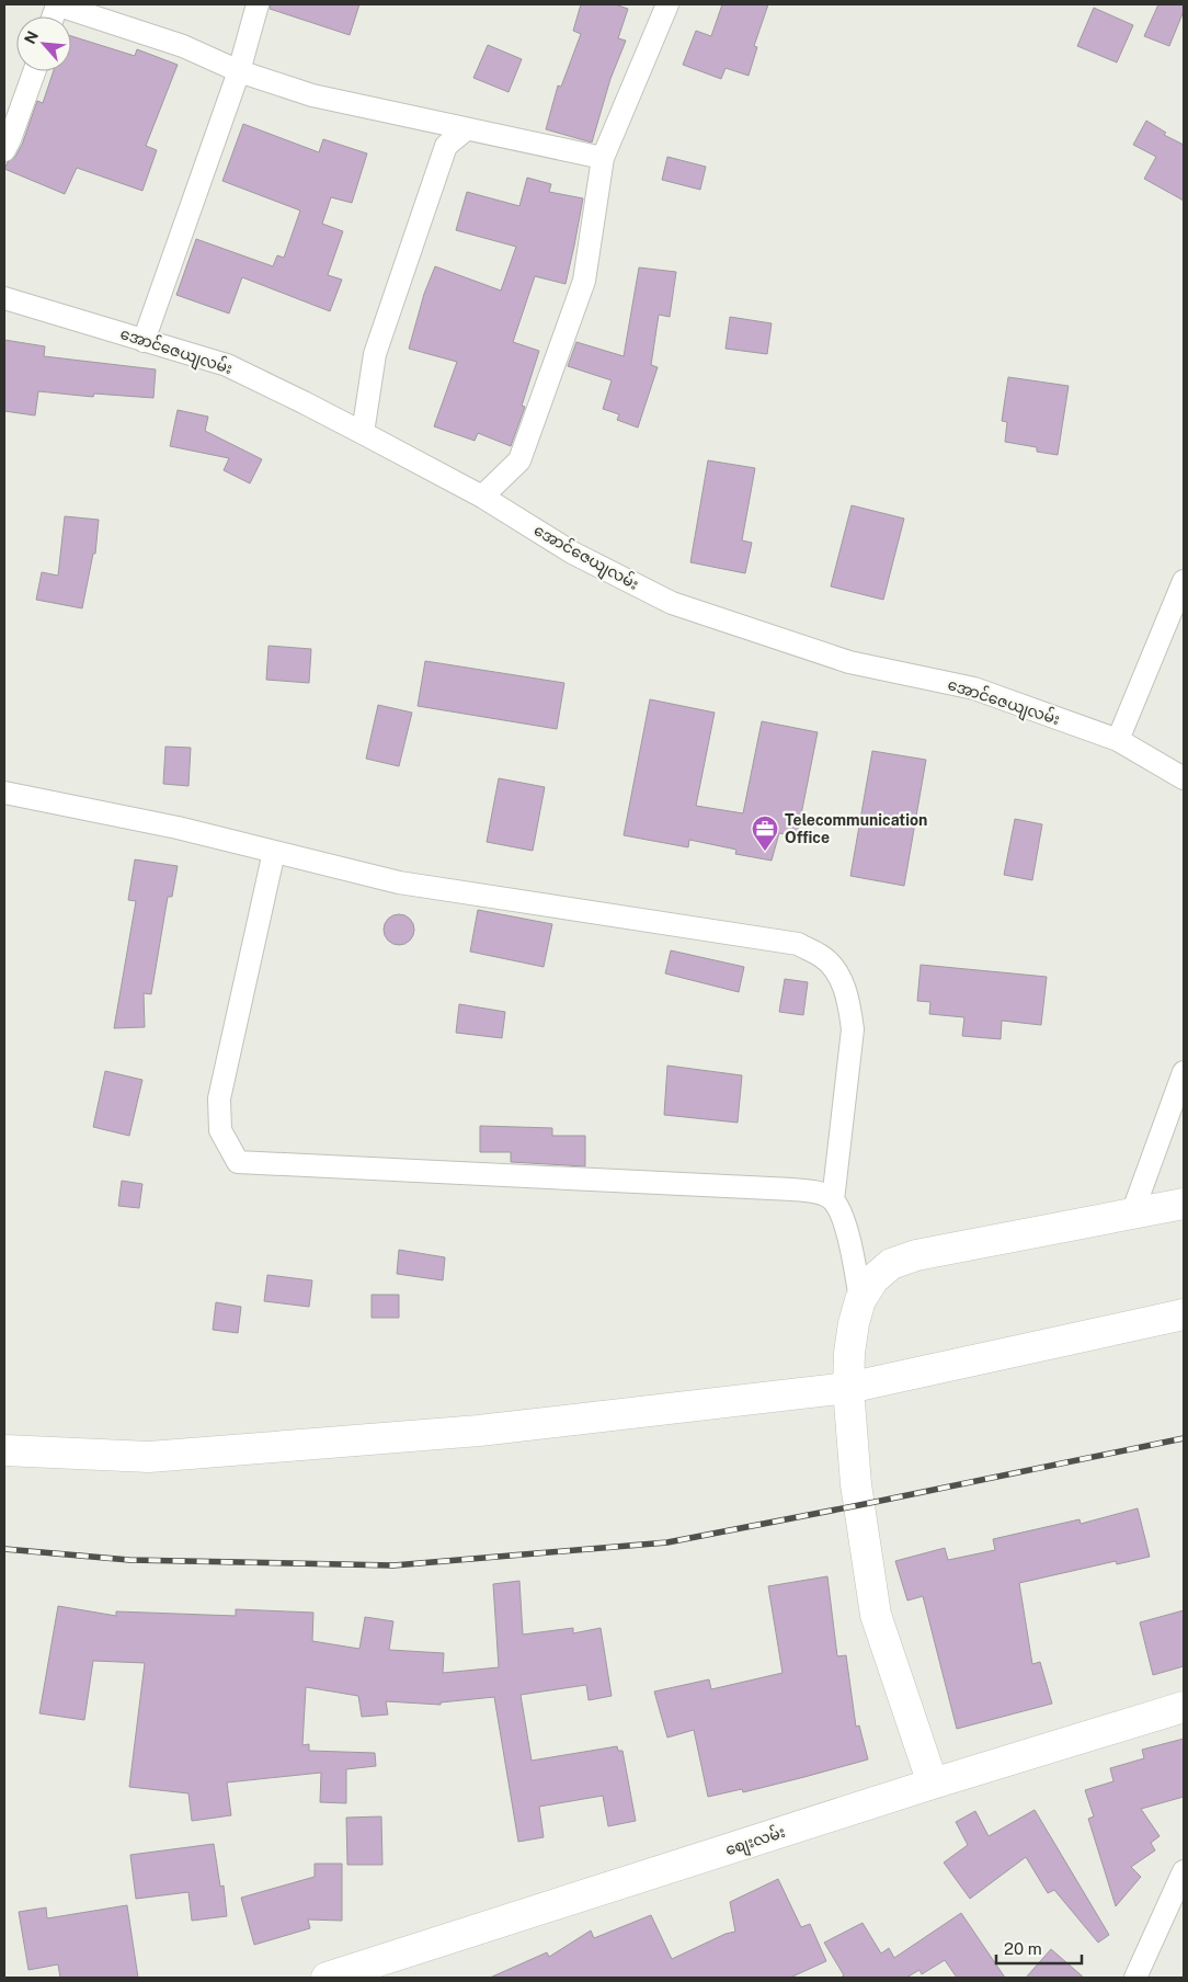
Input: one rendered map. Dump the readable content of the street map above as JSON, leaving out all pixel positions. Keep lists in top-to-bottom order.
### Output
{
  "streets": {
    "main road": ["စျေးလမ်း"],
    "street": ["အောင်ဇေယျလမ်း"]
  },
  "places": {
    "office": ["Telecommunication Office"]
  },
  "scale_bar": "20 m",
  "north": "top left"
}
